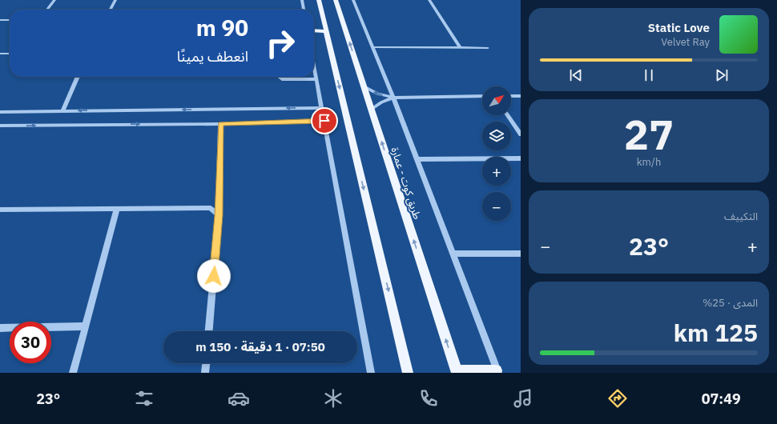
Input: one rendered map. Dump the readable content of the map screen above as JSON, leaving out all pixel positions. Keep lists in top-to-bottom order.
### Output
{
  "streets": {
    "main road": ["طريق كوت - عمارة"]
  },
  "north": "top right",
  "page": {
    "turn": ["90 m", "انعطف يمينًا"],
    "song": ["Static Love", "Velvet Ray"],
    "map_buttons": ["+", "−"],
    "tile": [
      ["27", "km/h"],
      "التكييف",
      ["المدى · 25%", "125 km"]
    ],
    "heat": ["−", "23°", "+"],
    "limit": "30",
    "trip": "07:50 · 1 دقيقة · 150 m",
    "tabs": ["07:49", "23°"]
  }
}
